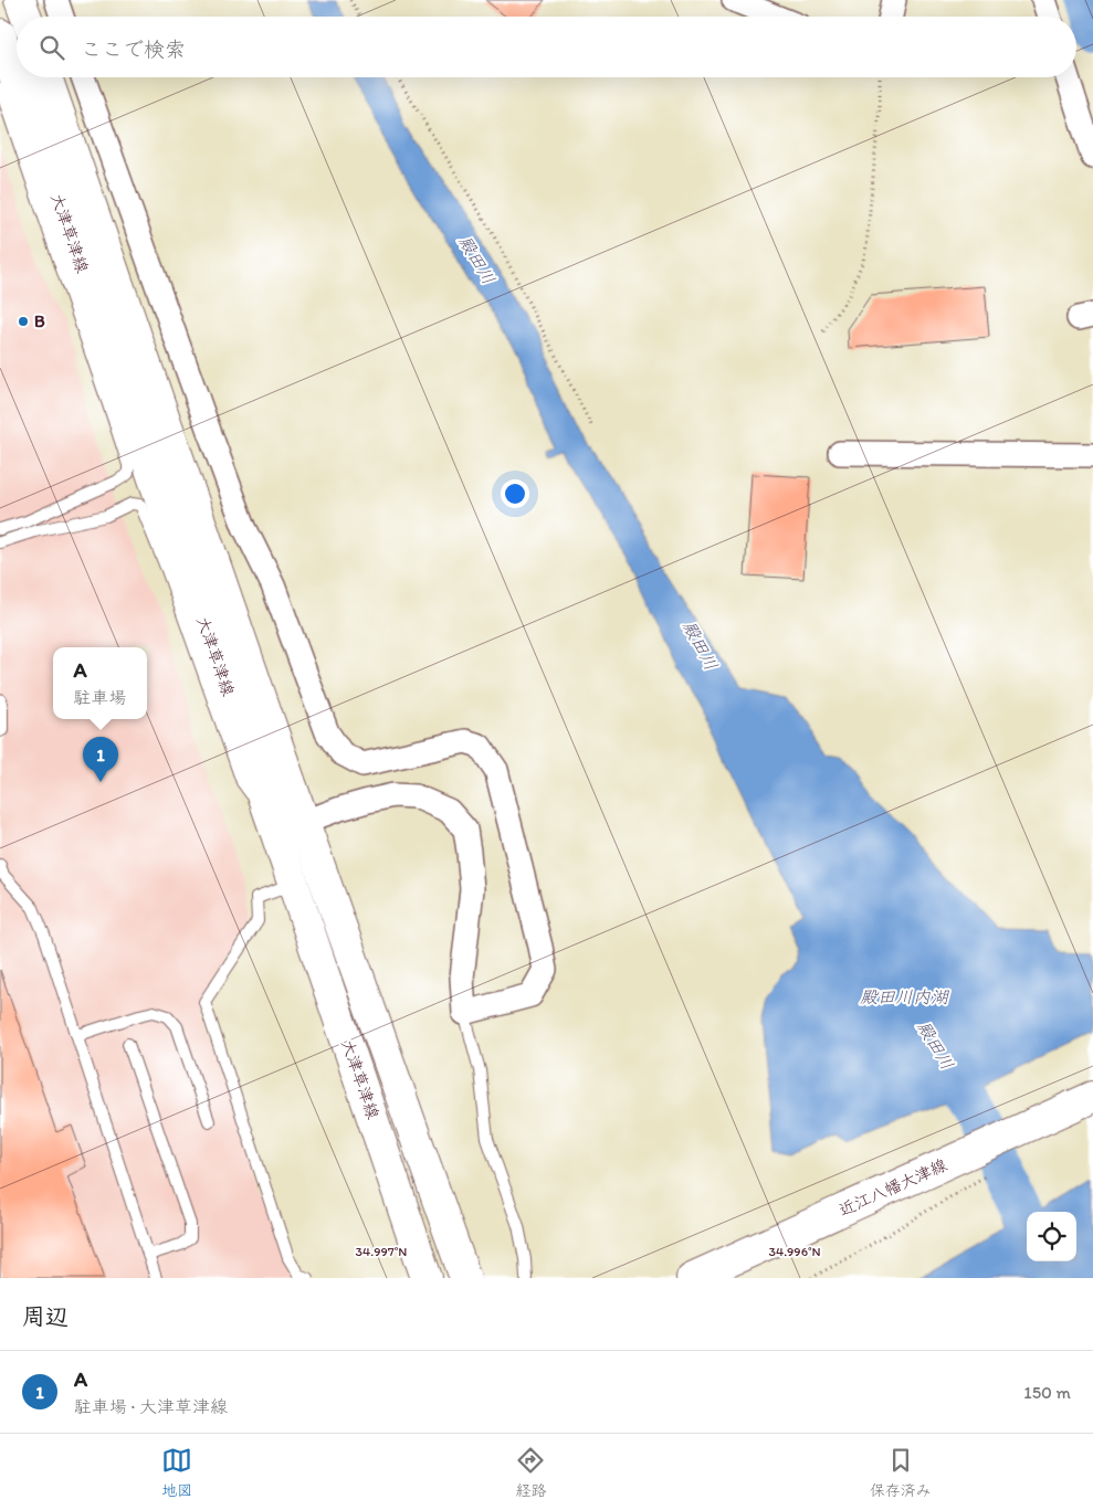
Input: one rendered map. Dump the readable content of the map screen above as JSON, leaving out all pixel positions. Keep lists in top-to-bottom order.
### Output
{
  "streets": {
    "main road": ["大津草津線", "近江八幡大津線"]
  },
  "water": ["殿田川", "殿田川内湖"],
  "places": ["B"],
  "page": {
    "search": "ここで検索",
    "popup": ["A", "駐車場"],
    "pins": "1",
    "heading": "周辺",
    "list": [
      {
        "mark": "1",
        "name": "A",
        "note": "駐車場 · 大津草津線",
        "value": "150 m"
      }
    ],
    "nav": ["地図", "経路", "保存済み"]
  },
  "coordinates": ["34.997°N", "34.996°N"]
}
